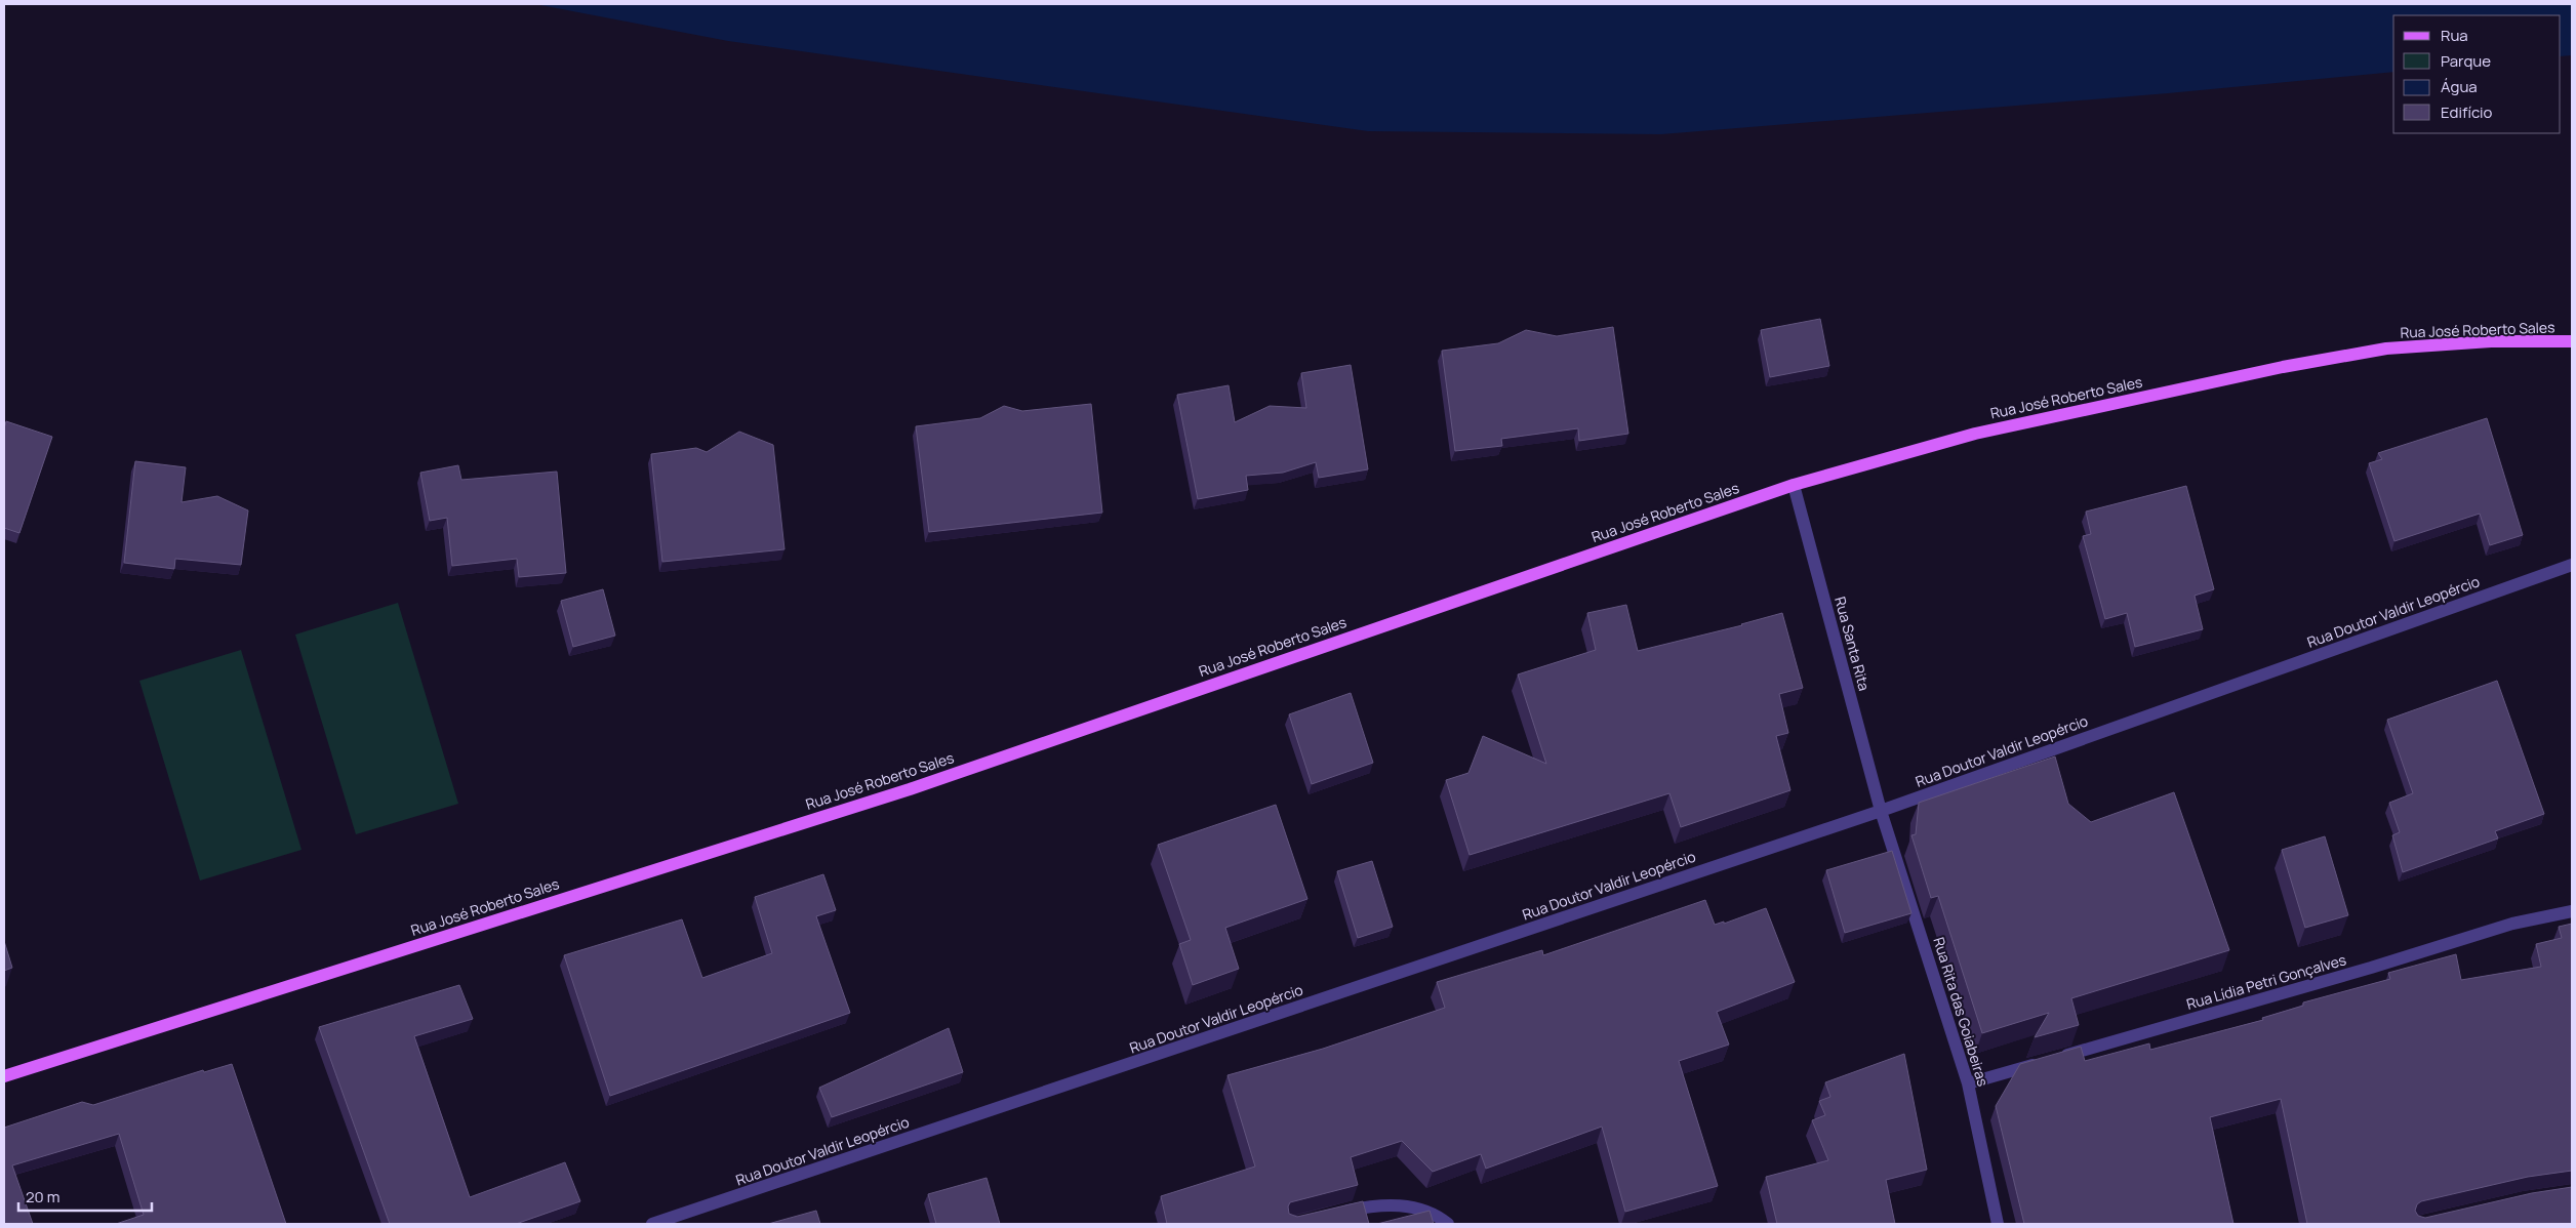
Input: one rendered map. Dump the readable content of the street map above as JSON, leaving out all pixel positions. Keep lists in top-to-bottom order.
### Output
{
  "streets": {
    "main road": ["Rua José Roberto Sales"],
    "street": [
      "Rua Doutor Valdir Leopércio",
      "Rua Santa Rita",
      "Rua Lídia Petri Gonçalves",
      "Rua Rita das Goiabeiras"
    ]
  },
  "crossings": [
    ["Rua José Roberto Sales", "Rua Santa Rita"],
    ["Rua Doutor Valdir Leopércio", "Rua Santa Rita"],
    ["Rua Doutor Valdir Leopércio", "Rua Rita das Goiabeiras"],
    ["Rua Santa Rita", "Rua Rita das Goiabeiras"],
    ["Rua Lídia Petri Gonçalves", "Rua Rita das Goiabeiras"]
  ],
  "legend": [
    "Rua",
    "Parque",
    "Água",
    "Edifício"
  ],
  "scale_bar": "20 m"
}
